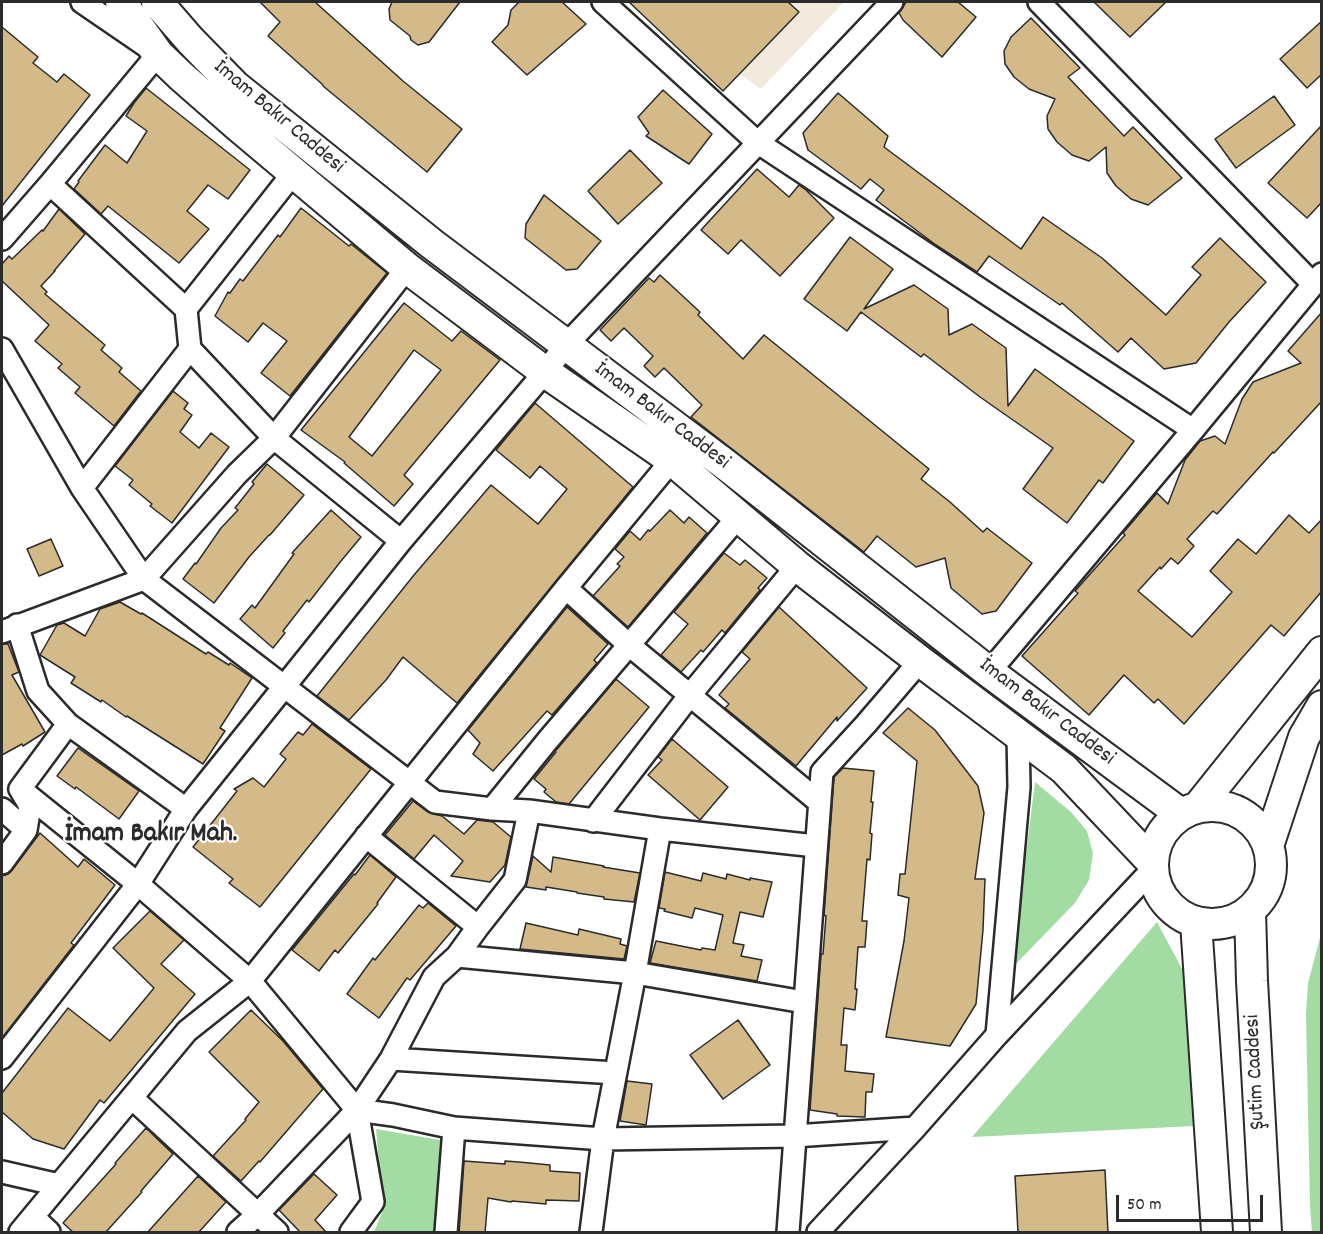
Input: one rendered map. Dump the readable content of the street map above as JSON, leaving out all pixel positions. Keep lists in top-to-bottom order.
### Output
{
  "streets": {
    "main road": ["İmam Bakır Caddesi", "Şutim Caddesi"]
  },
  "crossings": [
    ["İmam Bakır Caddesi", "Şutim Caddesi"]
  ],
  "districts": ["İmam Bakır Mah."],
  "scale_bar": "50 m"
}
